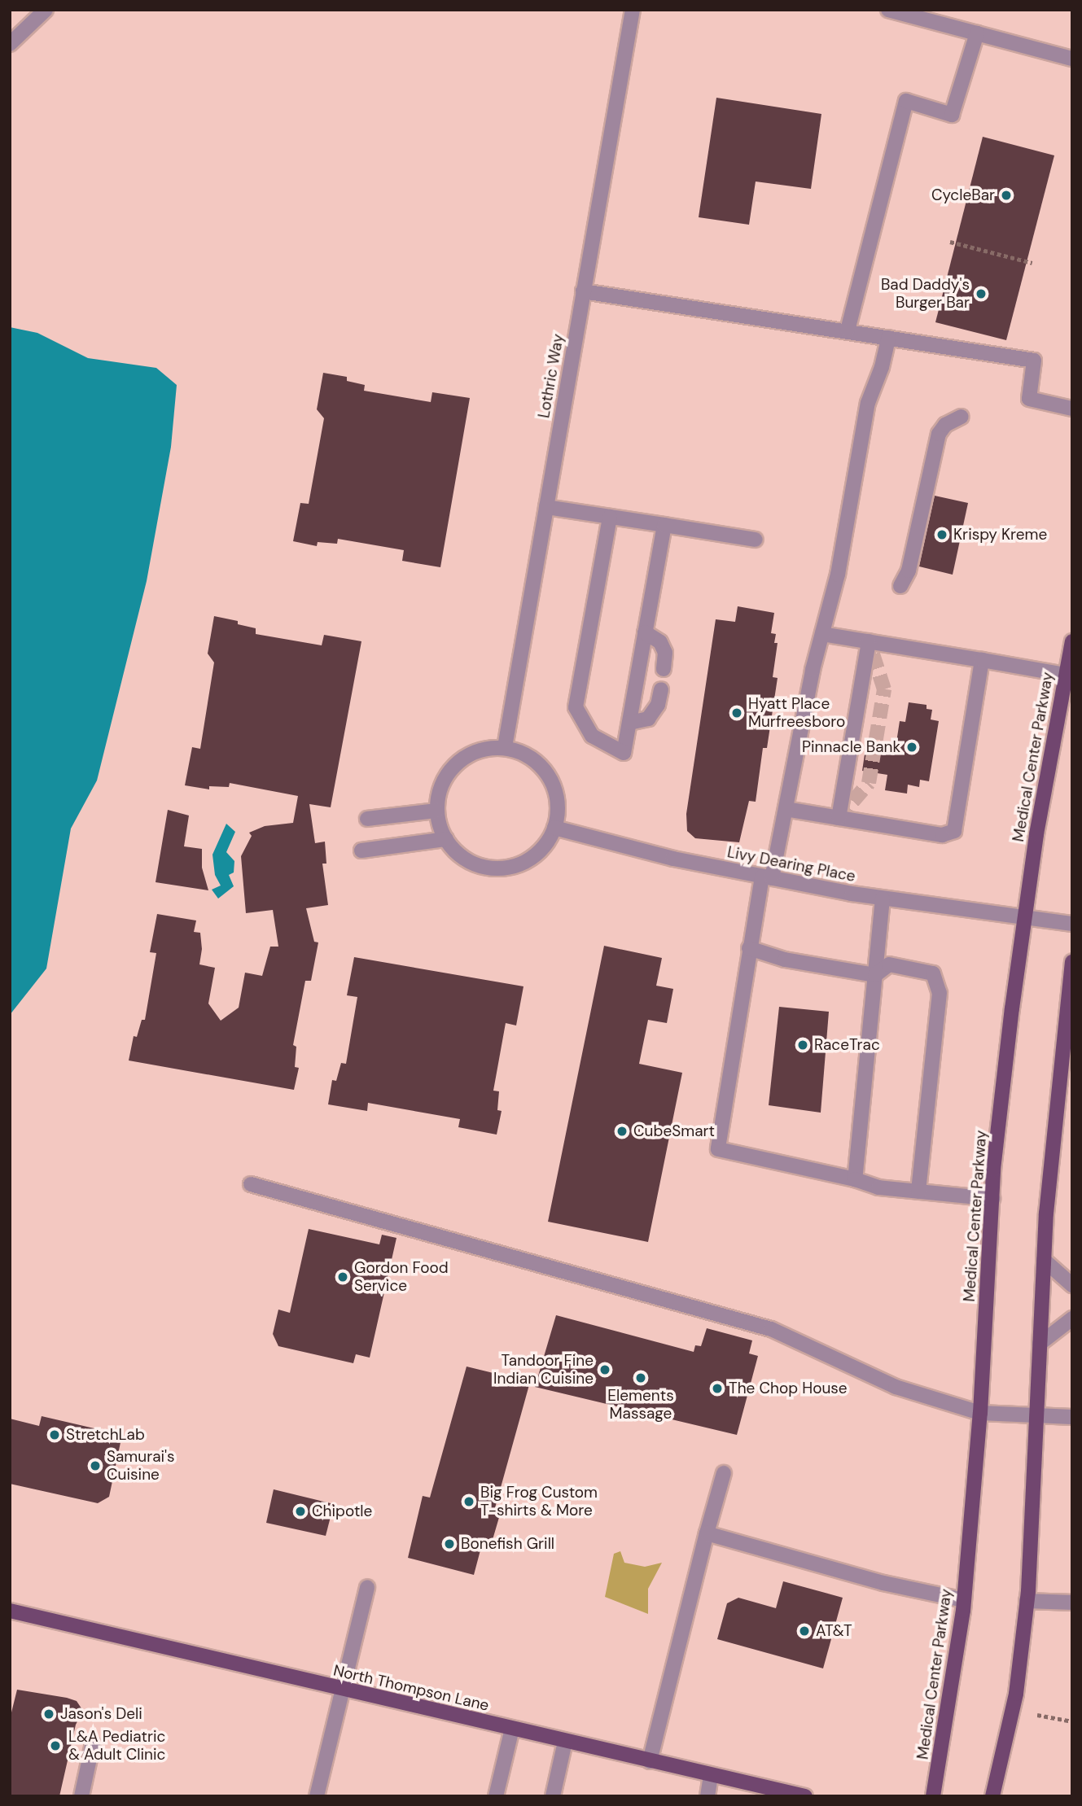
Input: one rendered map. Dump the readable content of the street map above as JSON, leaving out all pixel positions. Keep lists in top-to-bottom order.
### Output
{
  "streets": {
    "main road": ["Medical Center Parkway", "North Thompson Lane"],
    "street": ["Lothric Way", "Livy Dearing Place"]
  },
  "crossings": [
    ["Lothric Way", "Livy Dearing Place"],
    ["Medical Center Parkway", "Livy Dearing Place"]
  ],
  "places": [
    "CycleBar",
    "Bad Daddy's Burger Bar",
    "Krispy Kreme",
    "Hyatt Place Murfreesboro",
    "Pinnacle Bank",
    "RaceTrac",
    "CubeSmart",
    "Gordon Food Service",
    "Tandoor Fine Indian Cuisine",
    "Elements Massage",
    "The Chop House",
    "StretchLab",
    "Samurai's Cuisine",
    "Big Frog Custom T-shirts & More",
    "Chipotle",
    "Bonefish Grill",
    "AT&T",
    "Jason's Deli",
    "L&A Pediatric & Adult Clinic"
  ]
}
